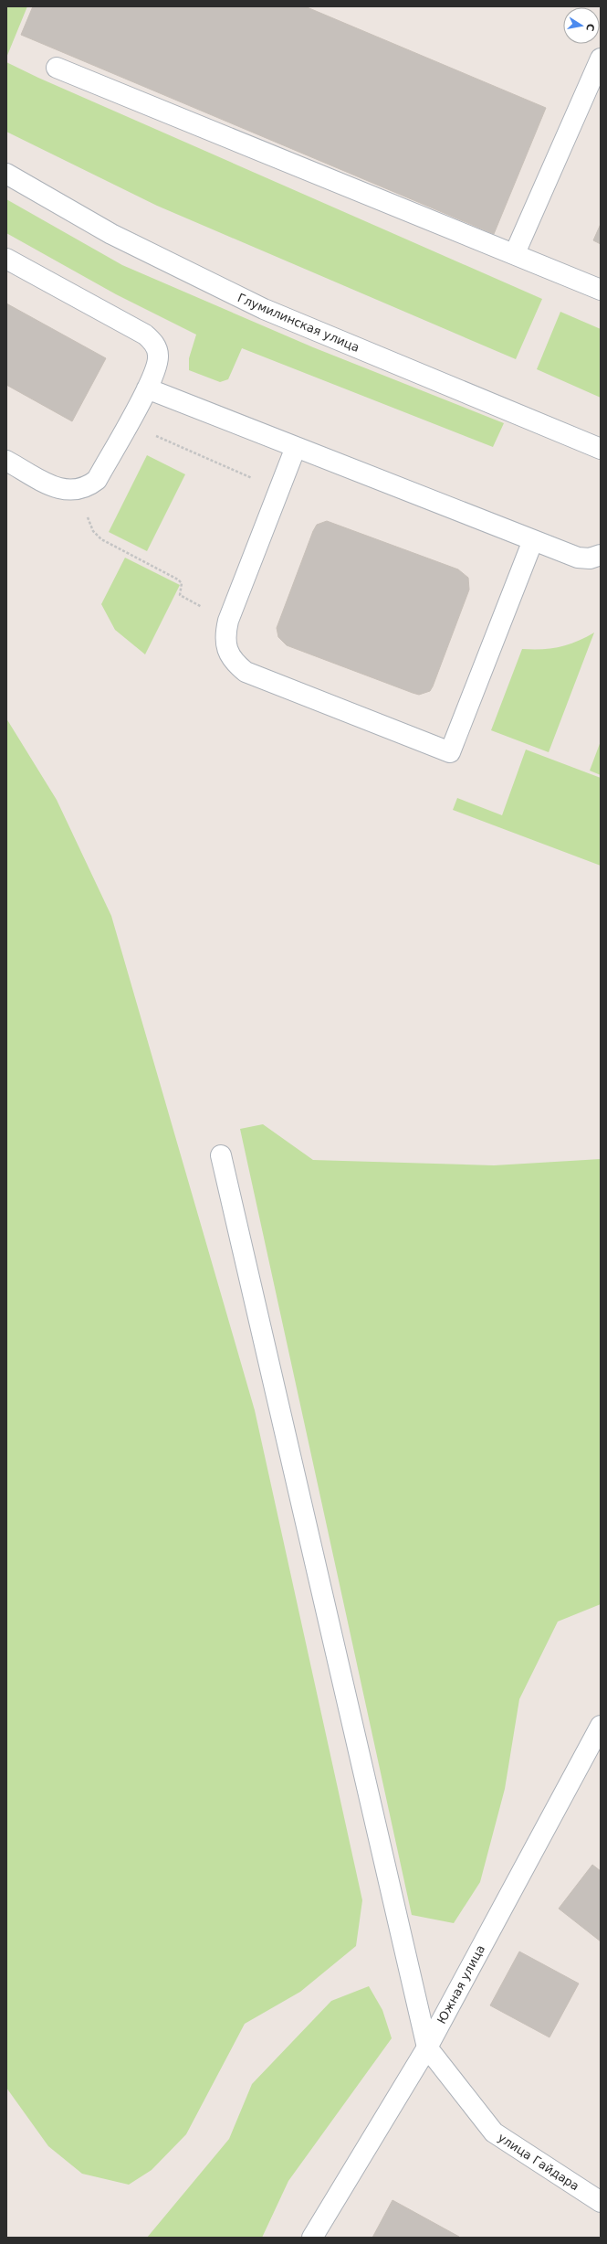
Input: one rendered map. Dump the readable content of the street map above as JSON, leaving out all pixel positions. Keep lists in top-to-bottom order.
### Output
{
  "streets": {
    "street": ["Глумилинская улица", "Южная улица", "улица Гайдара"]
  },
  "crossings": [
    ["Южная улица", "улица Гайдара"]
  ],
  "north": "right"
}
